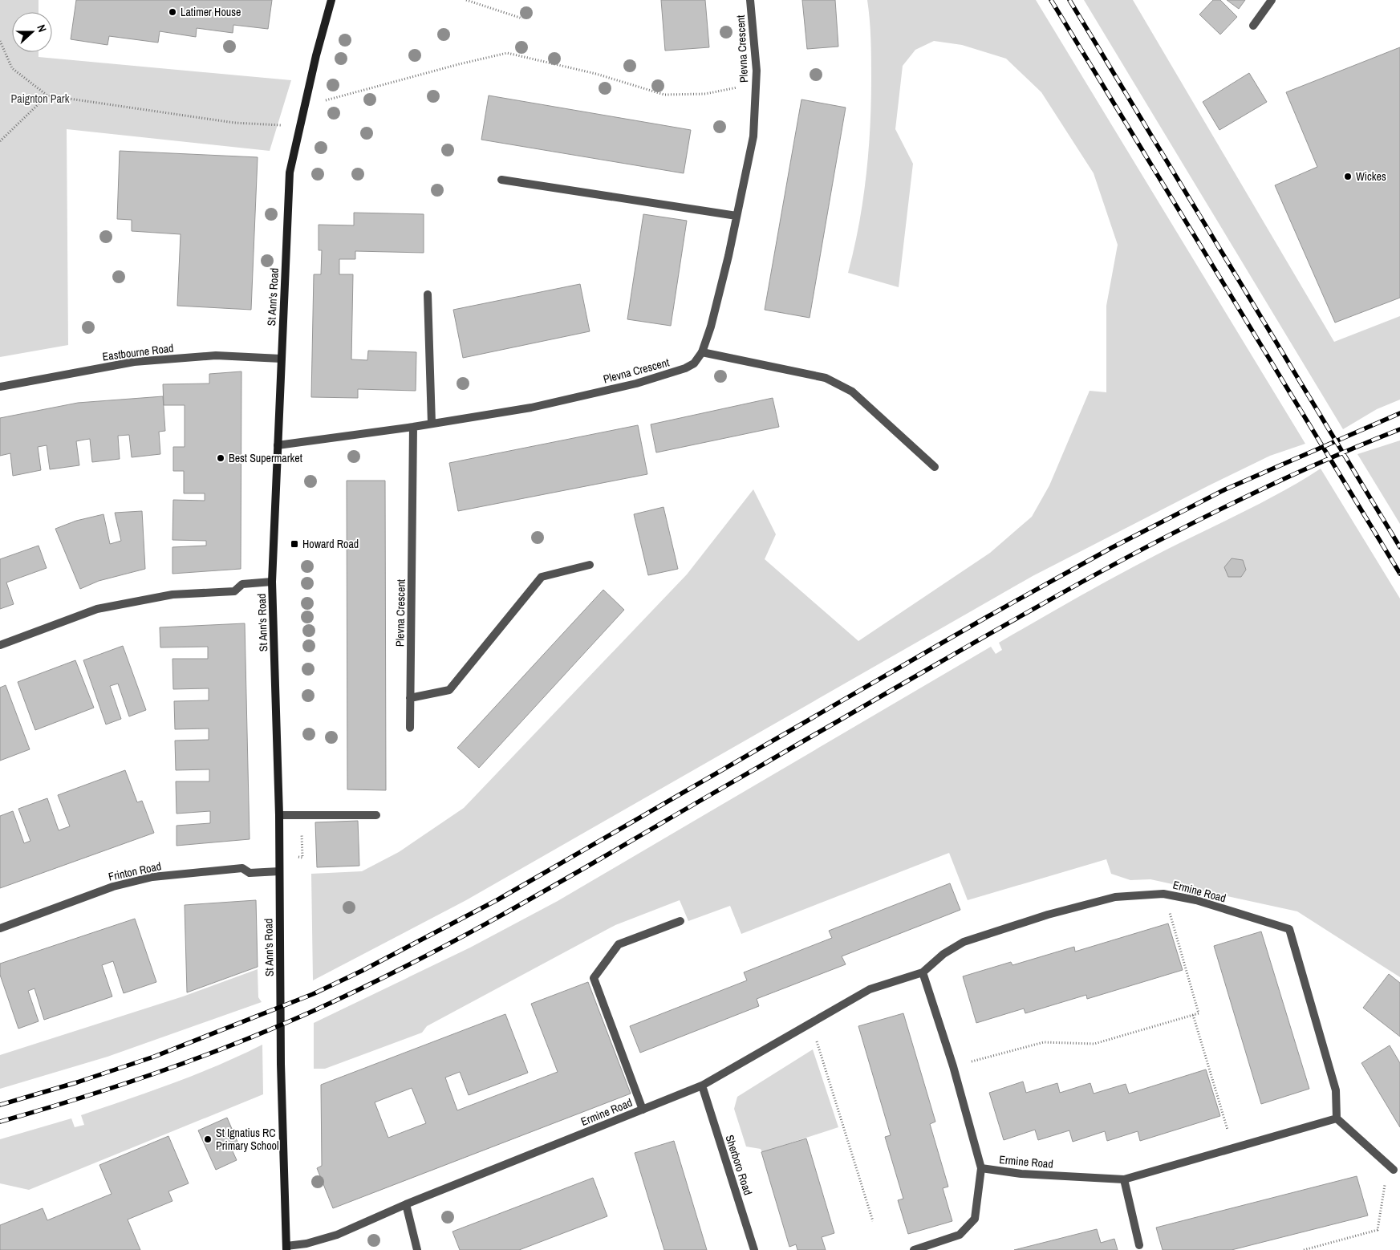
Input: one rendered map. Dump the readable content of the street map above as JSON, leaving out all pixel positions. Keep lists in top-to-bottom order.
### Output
{
  "streets": {
    "main road": ["St Ann's Road"],
    "street": [
      "Plevna Crescent",
      "Eastbourne Road",
      "Frinton Road",
      "Ermine Road",
      "Sherboro Road"
    ]
  },
  "crossings": [
    ["Plevna Crescent", "St Ann's Road"],
    ["St Ann's Road", "Eastbourne Road"],
    ["St Ann's Road", "Frinton Road"],
    ["St Ann's Road", "Ermine Road"],
    ["Ermine Road", "Sherboro Road"]
  ],
  "parks": ["Paignton Park"],
  "places": {
    "other": [
      "Latimer House",
      "Wickes",
      "Best Supermarket",
      "St Ignatius RC Primary School"
    ],
    "transit": ["Howard Road"]
  },
  "north": "right"
}
